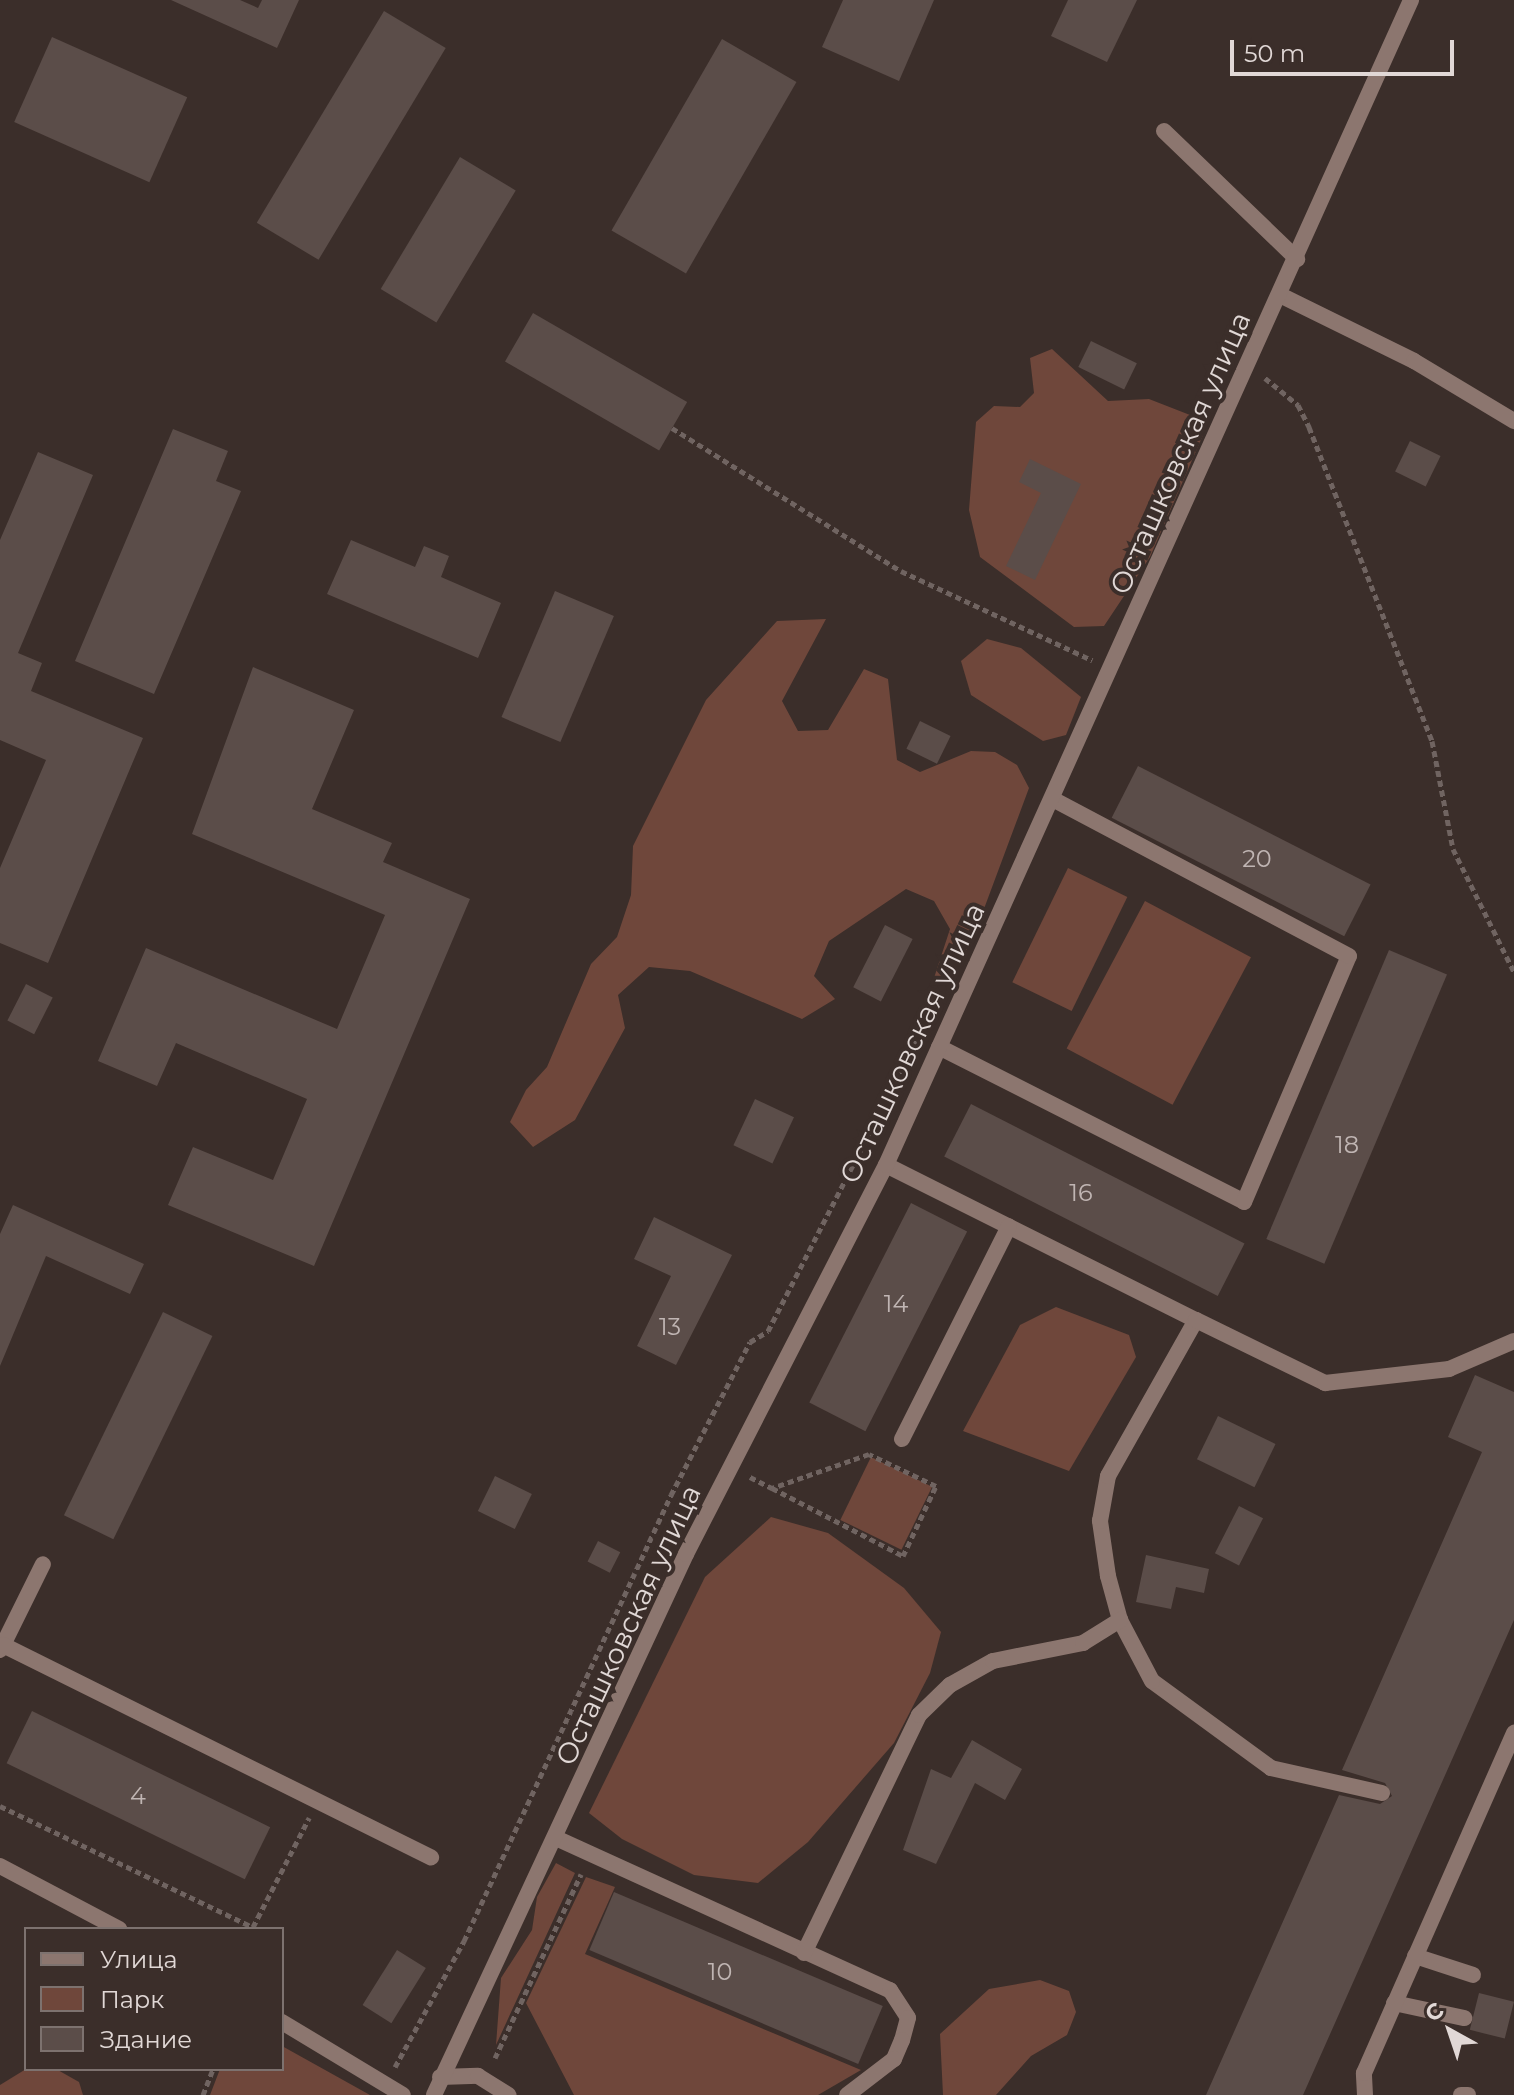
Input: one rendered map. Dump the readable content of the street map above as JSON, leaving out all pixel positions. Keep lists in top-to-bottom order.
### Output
{
  "streets": {
    "street": ["Осташковская улица"]
  },
  "house_numbers": [
    "20",
    "18",
    "16",
    "14",
    "13",
    "4",
    "10"
  ],
  "legend": ["Улица", "Парк", "Здание"],
  "scale_bar": "50 m",
  "north": "top left"
}
